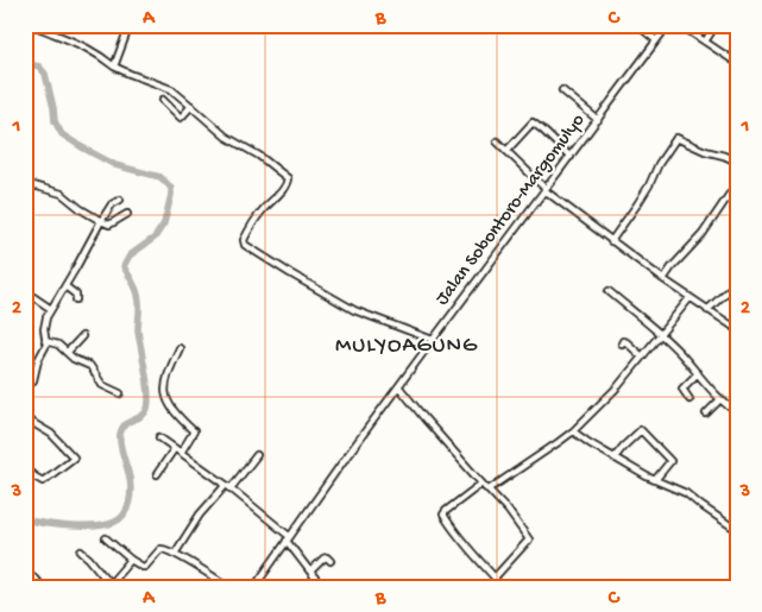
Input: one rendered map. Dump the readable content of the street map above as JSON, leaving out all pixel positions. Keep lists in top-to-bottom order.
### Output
{
  "streets": {
    "street": ["Jalan Sobontoro-Margomulyo"]
  },
  "districts": ["MULYOAGUNG"],
  "grid": {
    "columns": ["A", "B", "C"],
    "rows": ["1", "2", "3"]
  }
}
